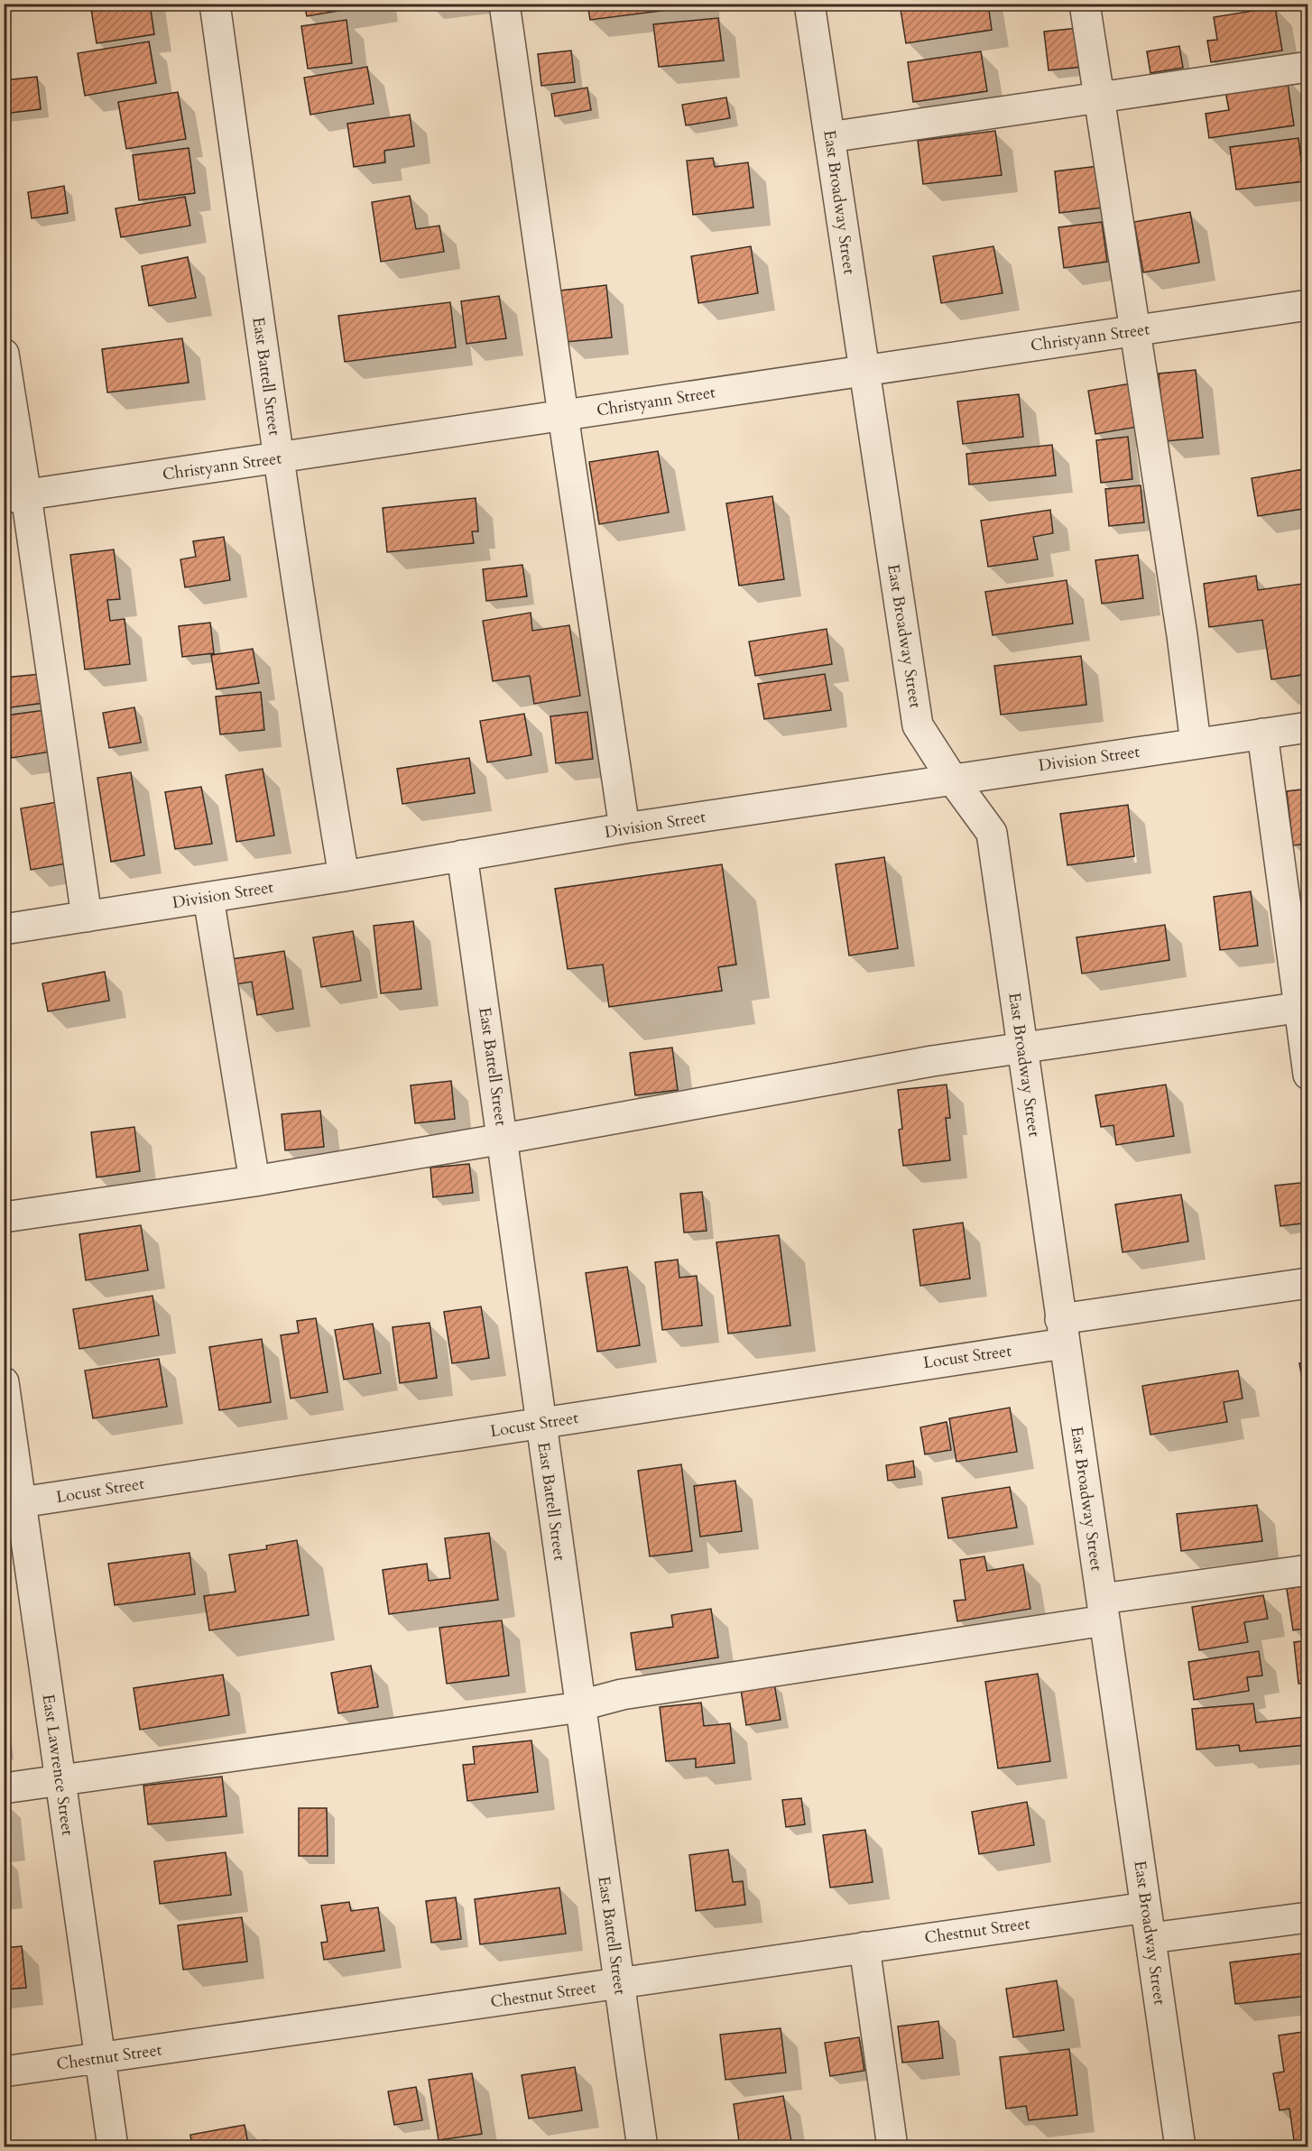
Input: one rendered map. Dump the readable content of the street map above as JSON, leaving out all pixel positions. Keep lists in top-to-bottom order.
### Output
{
  "streets": {
    "street": [
      "East Broadway Street",
      "Christyann Street",
      "East Battell Street",
      "Division Street",
      "Locust Street",
      "East Lawrence Street",
      "Chestnut Street"
    ]
  },
  "crossings": [
    ["East Broadway Street", "Christyann Street"],
    ["East Broadway Street", "Division Street"],
    ["East Broadway Street", "Locust Street"],
    ["East Broadway Street", "Chestnut Street"],
    ["Christyann Street", "East Battell Street"],
    ["East Battell Street", "Division Street"],
    ["East Battell Street", "Locust Street"],
    ["East Battell Street", "Chestnut Street"],
    ["Locust Street", "East Lawrence Street"],
    ["East Lawrence Street", "Chestnut Street"]
  ]
}
